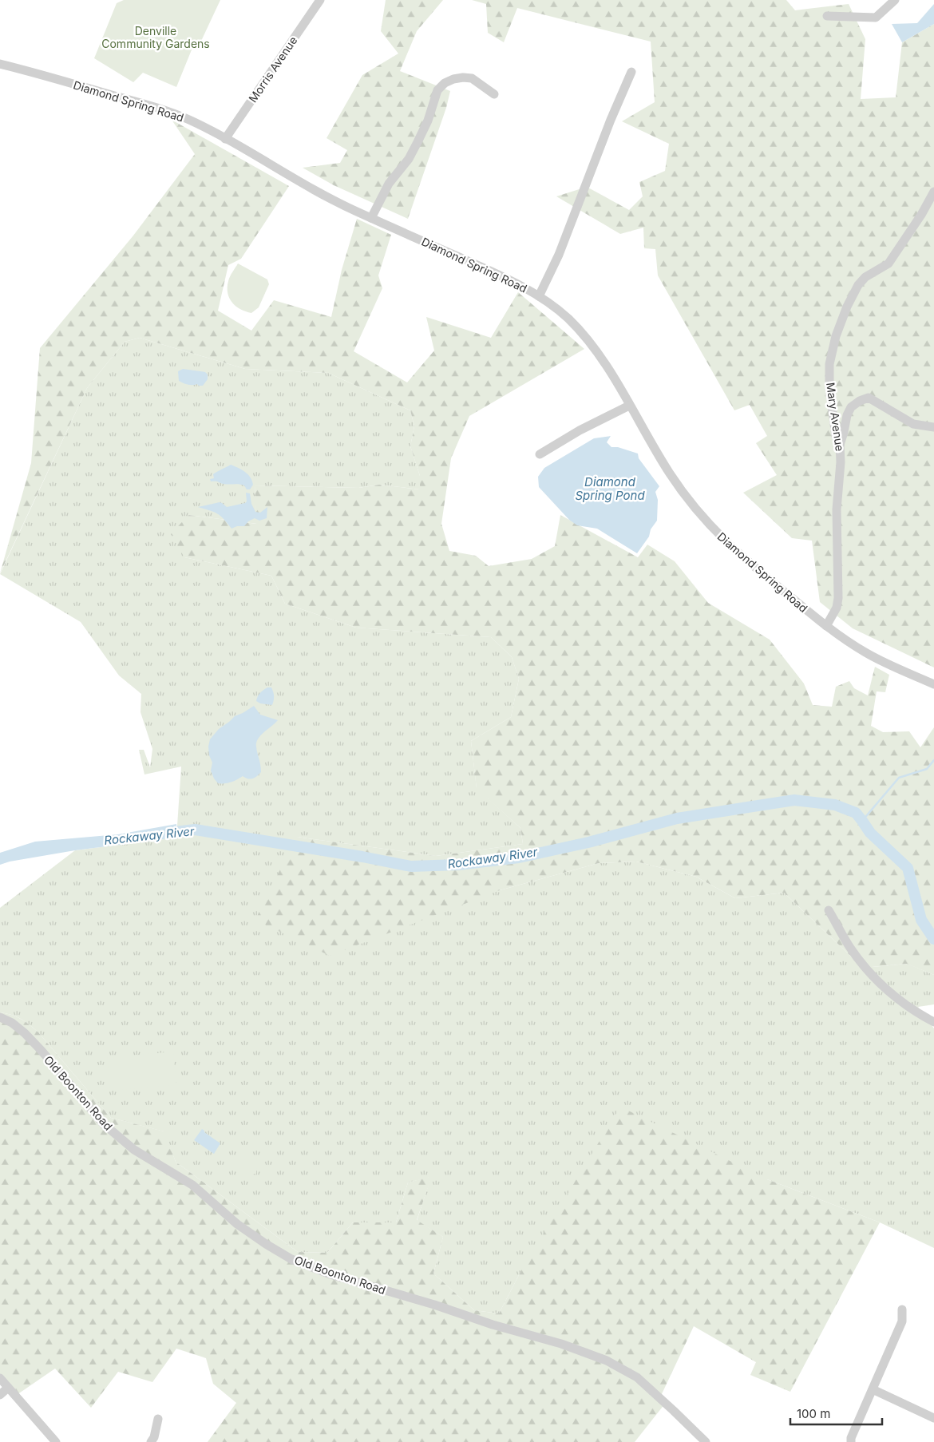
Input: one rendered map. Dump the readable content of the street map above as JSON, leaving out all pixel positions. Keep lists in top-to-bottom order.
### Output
{
  "streets": {
    "street": [
      "Morris Avenue",
      "Diamond Spring Road",
      "Mary Avenue",
      "Old Boonton Road"
    ]
  },
  "crossings": [
    ["Morris Avenue", "Diamond Spring Road"],
    ["Diamond Spring Road", "Mary Avenue"]
  ],
  "water": ["Diamond Spring Pond", "Rockaway River"],
  "parks": ["Denville Community Gardens"],
  "scale_bar": "100 m"
}
